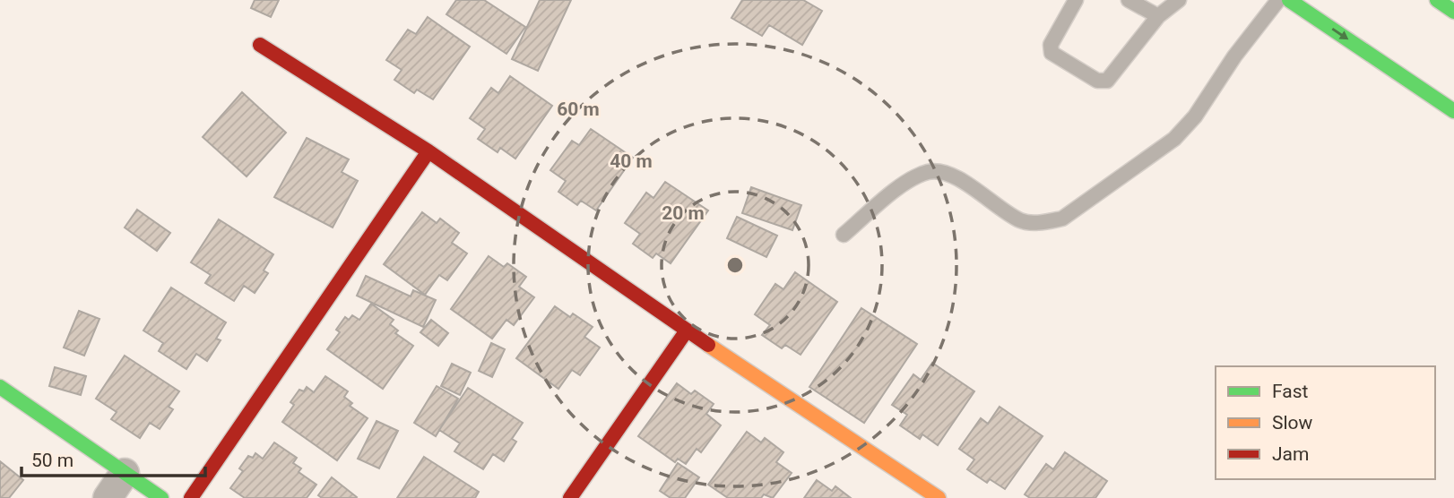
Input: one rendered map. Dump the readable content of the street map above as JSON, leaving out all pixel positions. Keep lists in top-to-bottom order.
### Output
{
  "legend": ["Fast", "Slow", "Jam"],
  "scale_bar": "50 m",
  "rings": ["60 m", "40 m", "20 m"]
}
